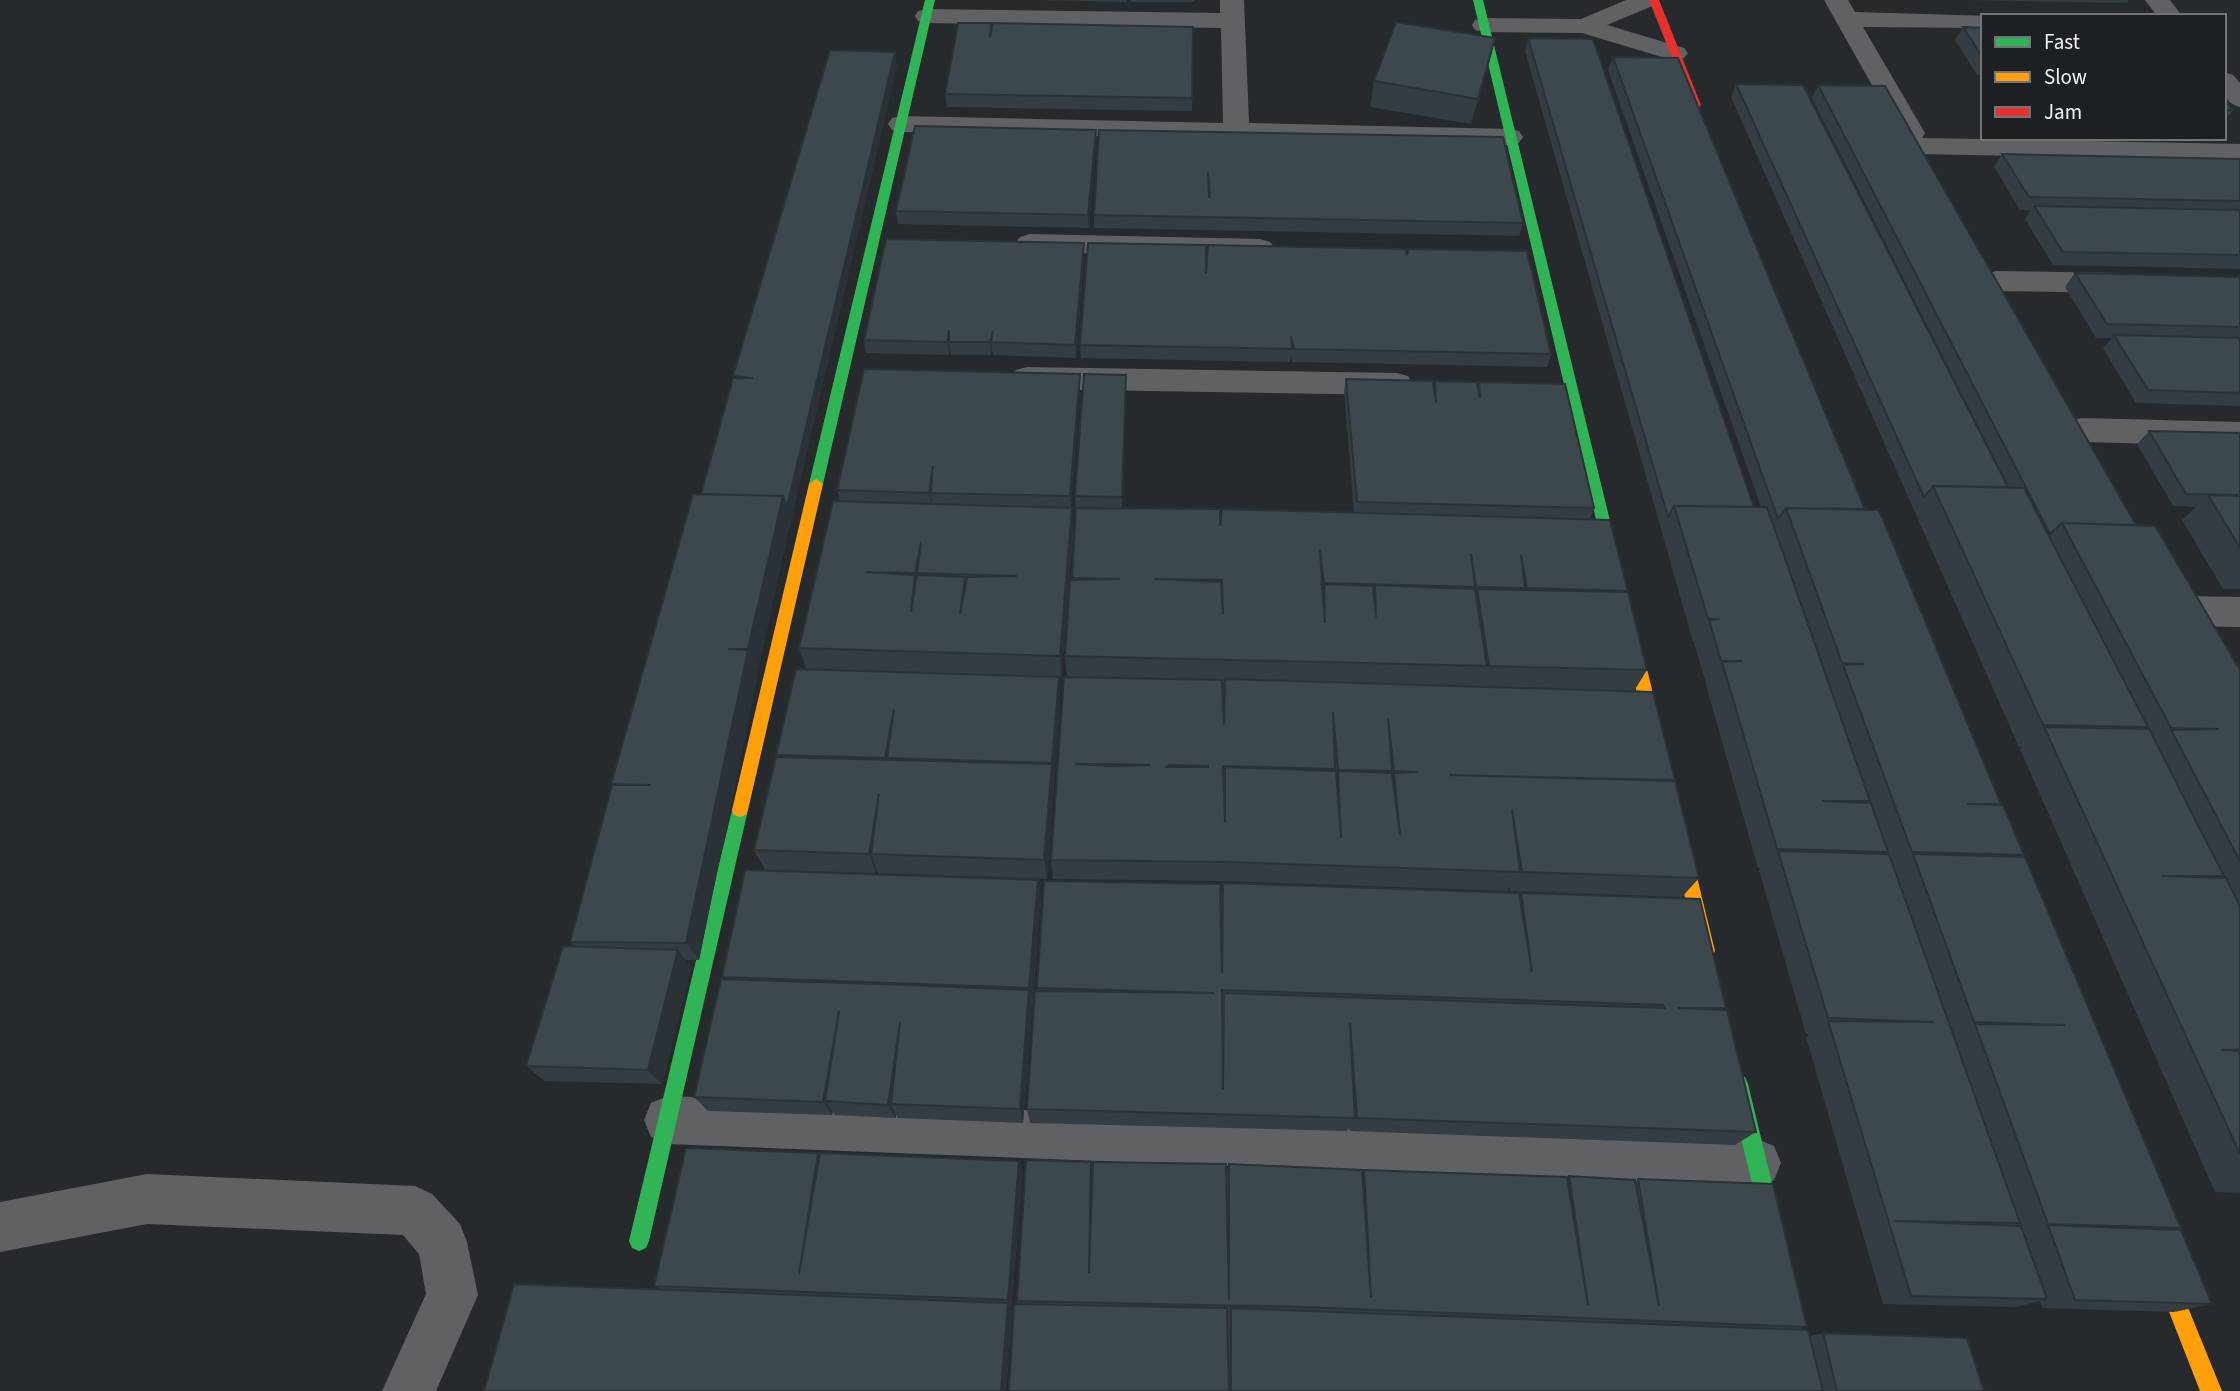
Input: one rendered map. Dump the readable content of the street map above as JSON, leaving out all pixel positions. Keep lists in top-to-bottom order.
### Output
{
  "legend": ["Fast", "Slow", "Jam"]
}
